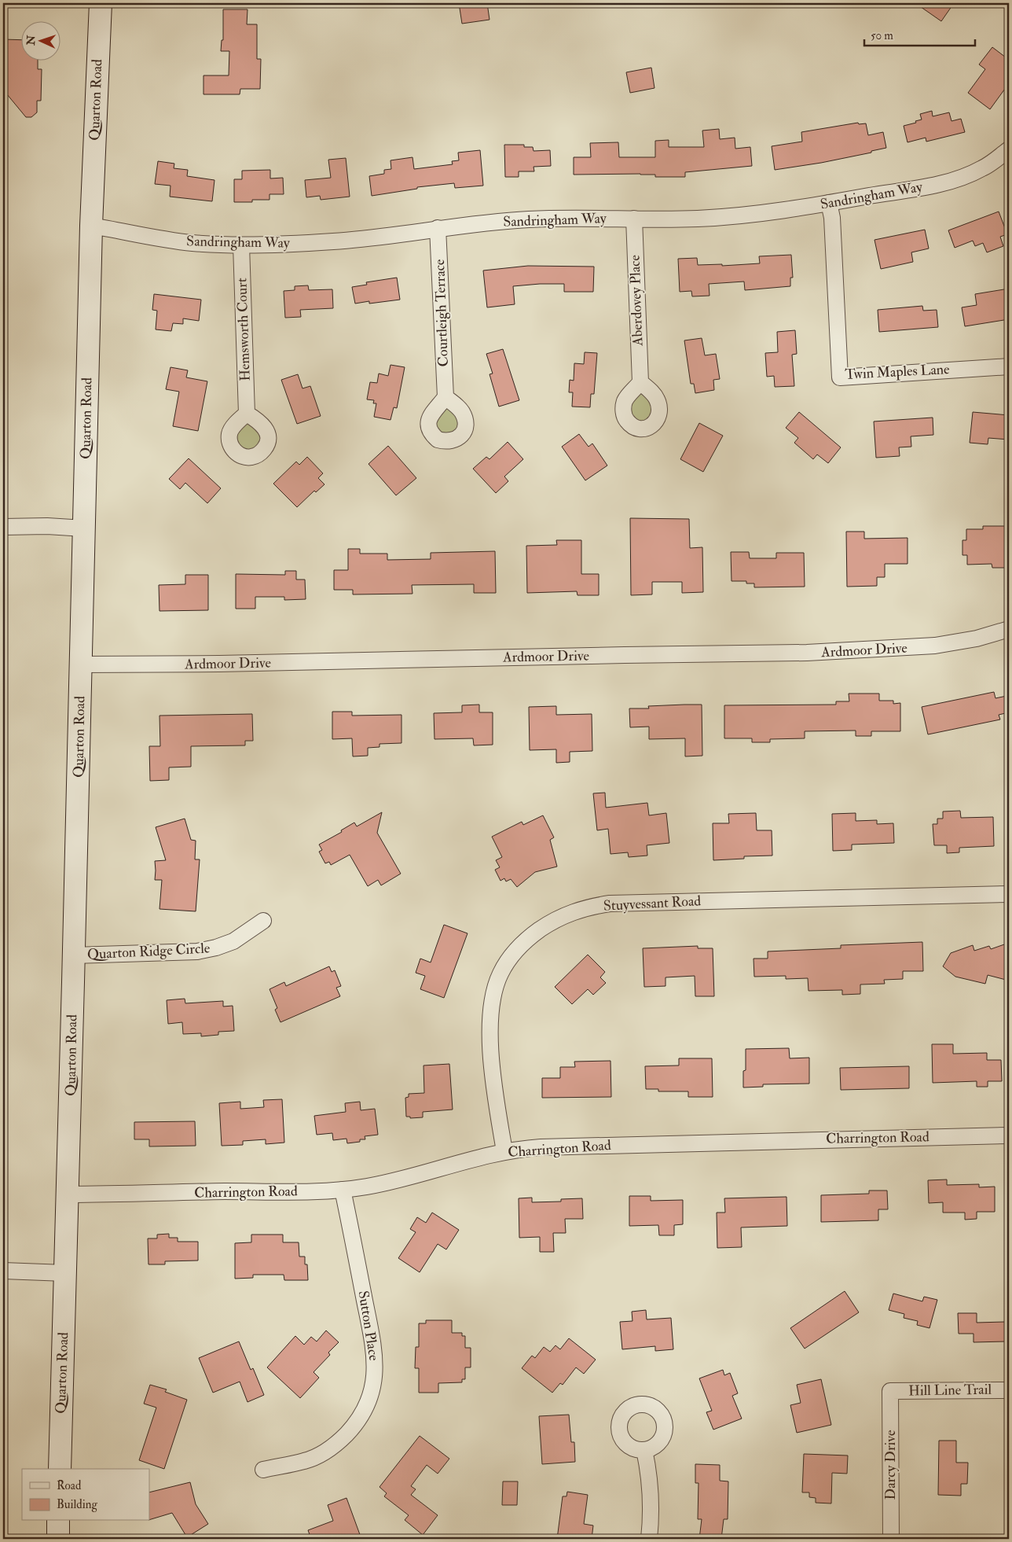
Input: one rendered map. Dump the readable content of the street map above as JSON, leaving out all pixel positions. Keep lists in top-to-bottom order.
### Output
{
  "streets": {
    "street": [
      "Quarton Road",
      "Sandringham Way",
      "Aberdovey Place",
      "Courtleigh Terrace",
      "Hemsworth Court",
      "Twin Maples Lane",
      "Ardmoor Drive",
      "Stuyvessant Road",
      "Quarton Ridge Circle",
      "Charrington Road",
      "Sutton Place",
      "Hill Line Trail",
      "Darcy Drive"
    ]
  },
  "crossings": [
    ["Quarton Road", "Sandringham Way"],
    ["Quarton Road", "Ardmoor Drive"],
    ["Quarton Road", "Quarton Ridge Circle"],
    ["Quarton Road", "Charrington Road"],
    ["Sandringham Way", "Aberdovey Place"],
    ["Sandringham Way", "Courtleigh Terrace"],
    ["Sandringham Way", "Hemsworth Court"],
    ["Sandringham Way", "Twin Maples Lane"],
    ["Stuyvessant Road", "Charrington Road"],
    ["Charrington Road", "Sutton Place"],
    ["Hill Line Trail", "Darcy Drive"]
  ],
  "legend": ["Road", "Building"],
  "scale_bar": "50 m",
  "north": "left"
}
